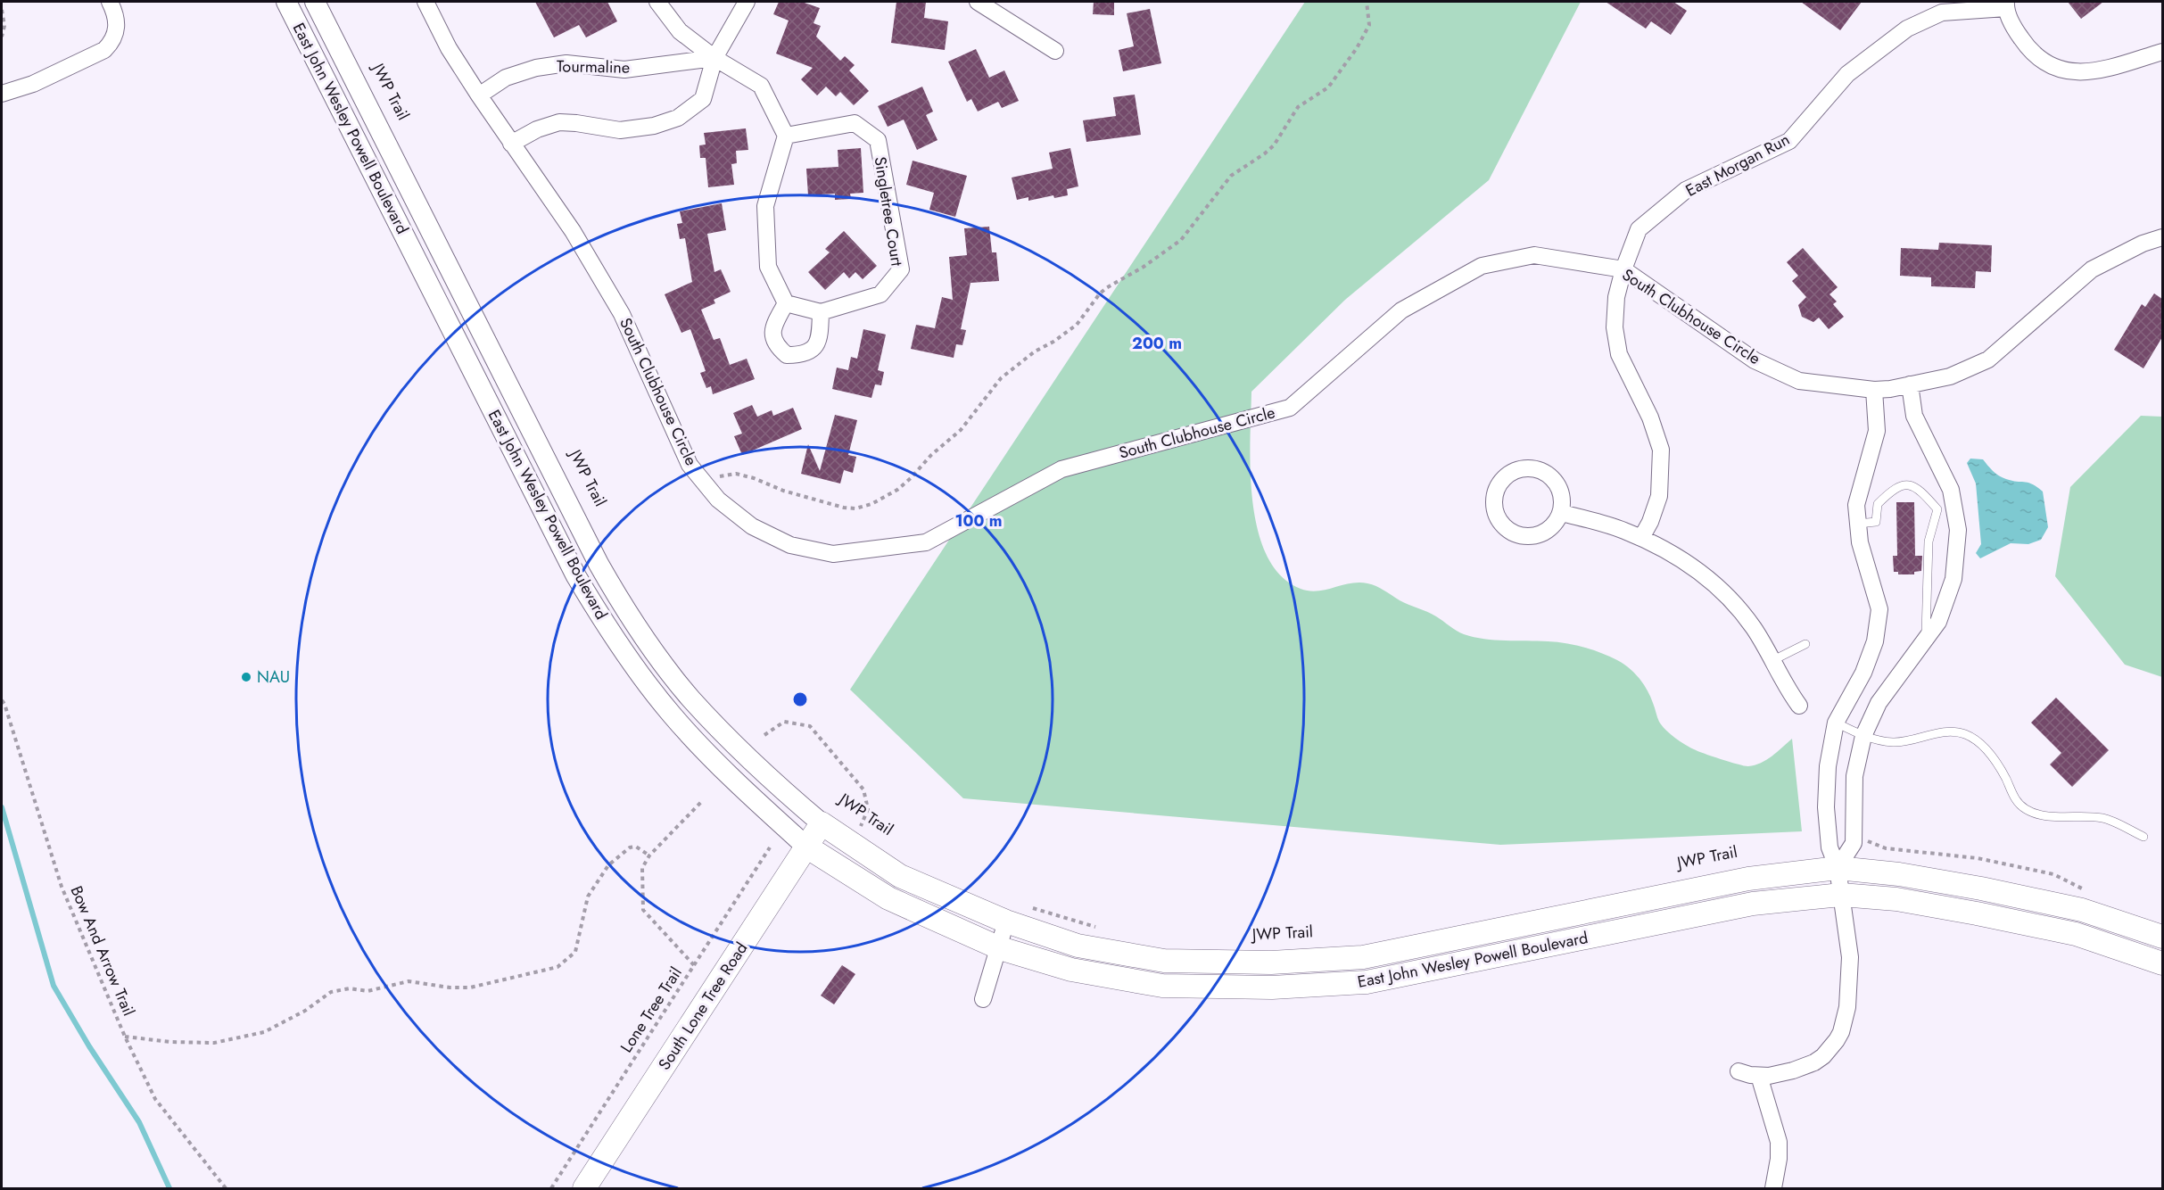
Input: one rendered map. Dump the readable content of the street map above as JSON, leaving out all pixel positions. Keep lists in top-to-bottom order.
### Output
{
  "streets": {
    "main road": ["East John Wesley Powell Boulevard", "South Lone Tree Road"],
    "street": [
      "Tourmaline",
      "East Morgan Run",
      "Singletree Court",
      "South Clubhouse Circle"
    ],
    "path": ["JWP Trail", "Bow And Arrow Trail", "Lone Tree Trail"]
  },
  "crossings": [
    ["Tourmaline", "South Clubhouse Circle"],
    ["East John Wesley Powell Boulevard", "South Lone Tree Road"],
    ["East Morgan Run", "South Clubhouse Circle"]
  ],
  "places": ["NAU"],
  "rings": ["200 m", "100 m"]
}
